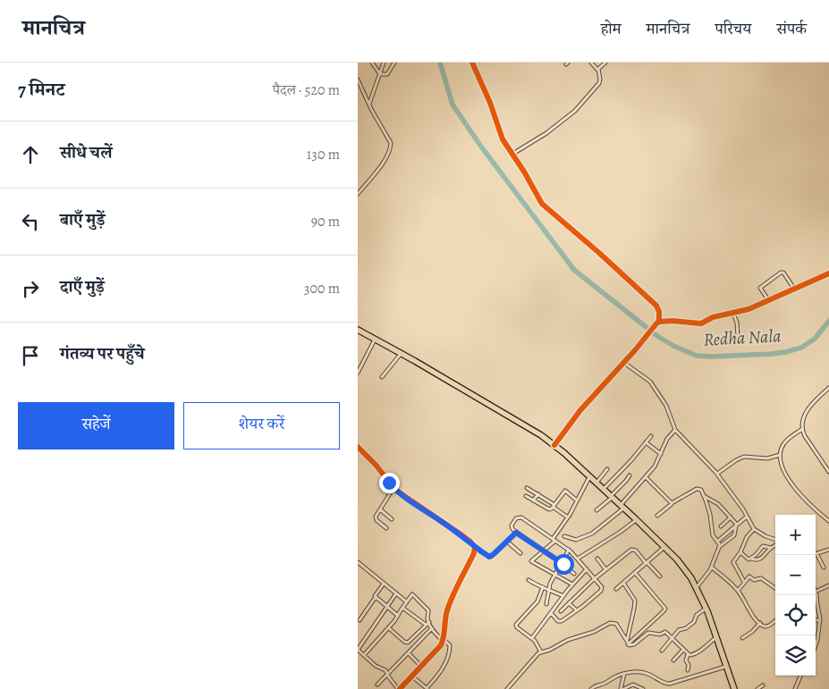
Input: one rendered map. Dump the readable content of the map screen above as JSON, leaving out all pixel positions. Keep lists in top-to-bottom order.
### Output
{
  "water": ["Redha Nala"],
  "page": {
    "header": "मानचित्र",
    "nav": [
      "होम",
      "मानचित्र",
      "परिचय",
      "संपर्क"
    ],
    "heading": ["7 मिनट", "पैदल · 520 m"],
    "list": [
      ["सीधे चलें", "130 m"],
      ["बाएँ मुड़ें", "90 m"],
      ["दाएँ मुड़ें", "300 m"],
      "गंतव्य पर पहुँचे"
    ],
    "buttons": ["सहेजें", "शेयर करें"],
    "map_buttons": ["+", "−"]
  }
}
